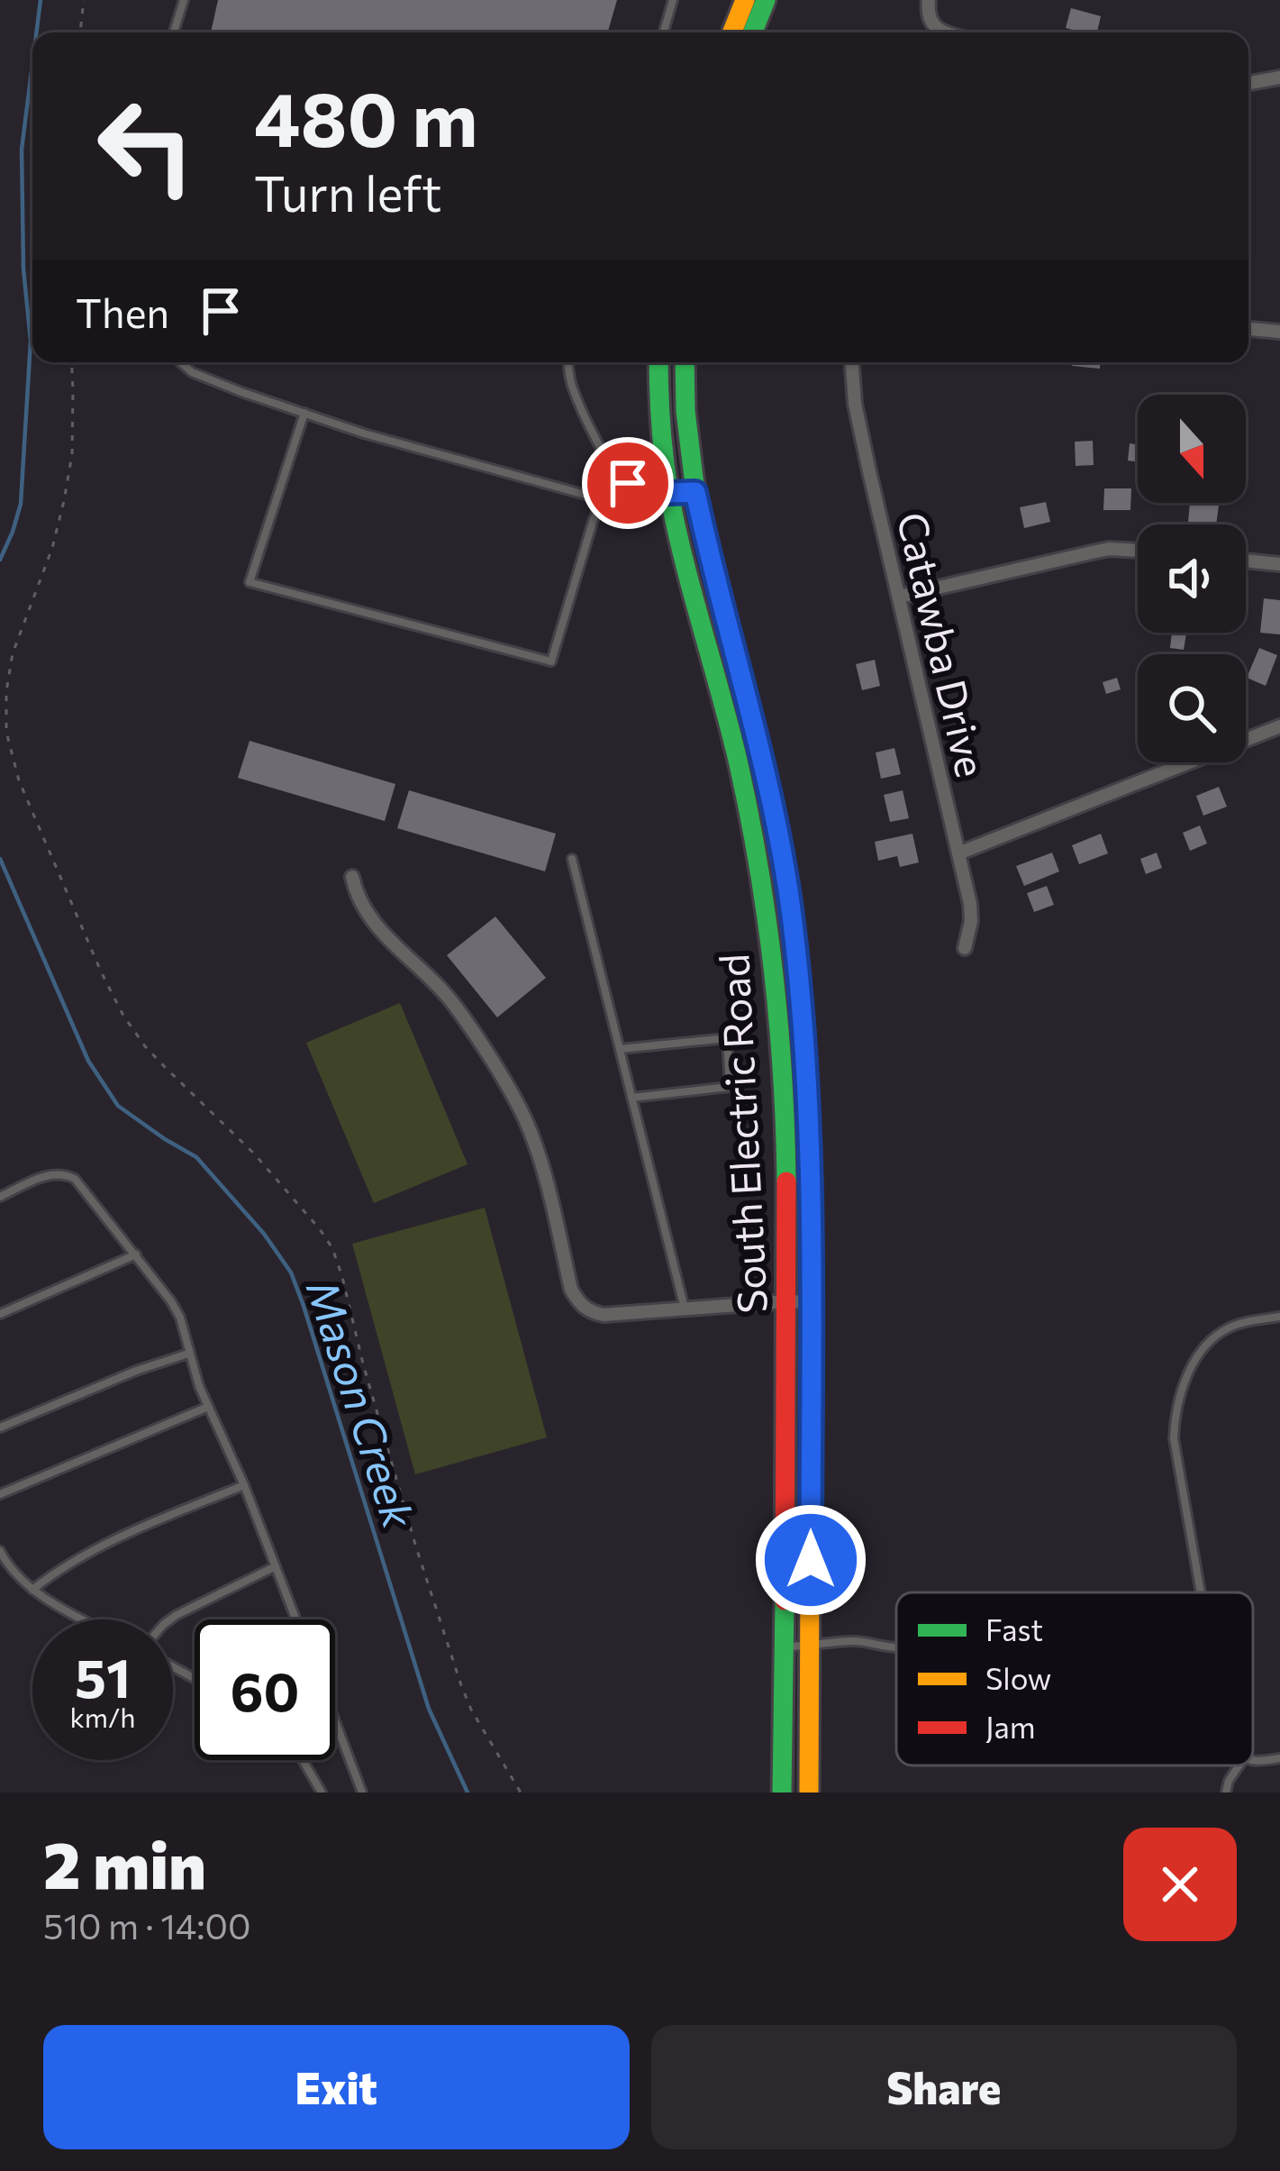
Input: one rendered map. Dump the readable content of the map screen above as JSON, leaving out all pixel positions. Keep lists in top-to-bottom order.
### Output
{
  "streets": {
    "main road": ["South Electric Road"],
    "street": ["Catawba Drive"]
  },
  "water": ["Mason Creek"],
  "legend": ["Fast", "Slow", "Jam"],
  "north": "bottom",
  "page": {
    "turn": ["480 m", "Turn left"],
    "then": "Then",
    "speed": "51 km/h",
    "limit": "60",
    "heading": ["2 min", "510 m · 14:00"],
    "buttons": ["Exit", "Share"]
  }
}
